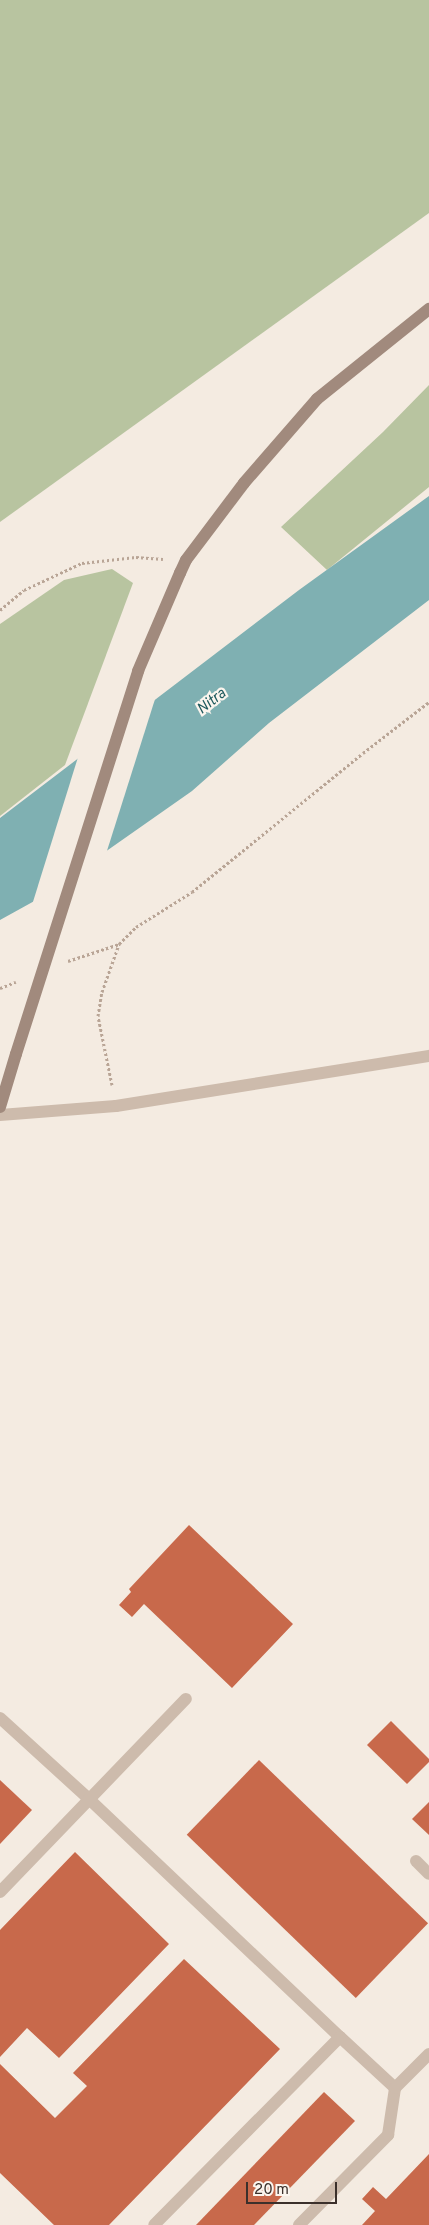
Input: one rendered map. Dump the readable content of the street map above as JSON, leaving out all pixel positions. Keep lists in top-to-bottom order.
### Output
{
  "water": ["Nitra"],
  "scale_bar": "20 m"
}
